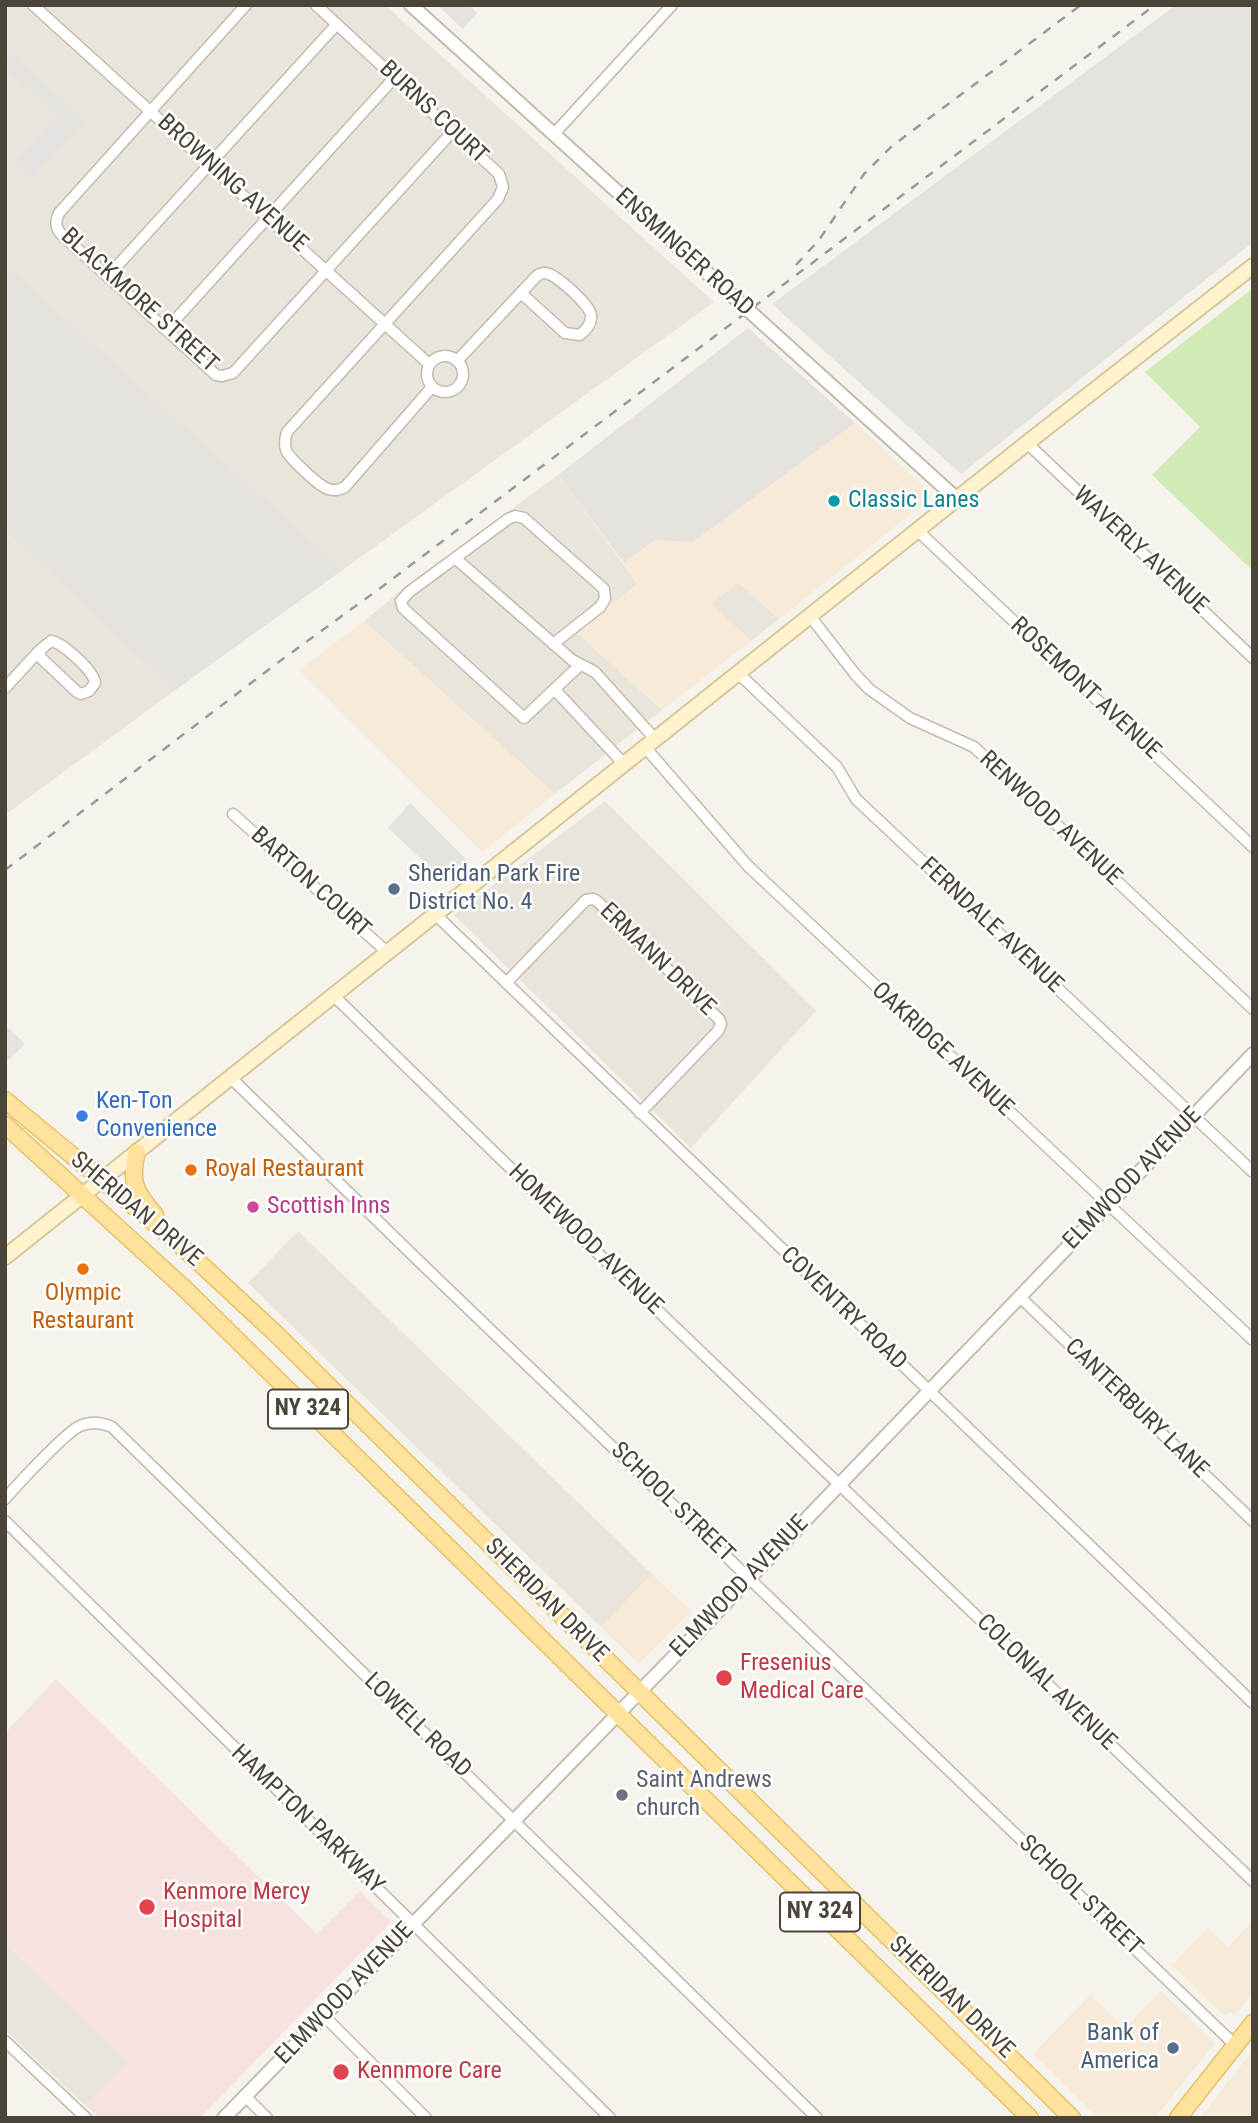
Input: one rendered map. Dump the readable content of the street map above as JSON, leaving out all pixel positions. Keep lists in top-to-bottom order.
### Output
{
  "streets": {
    "main road": ["SHERIDAN DRIVE", "NY 324"],
    "street": [
      "BURNS COURT",
      "BROWNING AVENUE",
      "ENSMINGER ROAD",
      "BLACKMORE STREET",
      "WAVERLY AVENUE",
      "ROSEMONT AVENUE",
      "RENWOOD AVENUE",
      "BARTON COURT",
      "FERNDALE AVENUE",
      "ERMANN DRIVE",
      "OAKRIDGE AVENUE",
      "ELMWOOD AVENUE",
      "HOMEWOOD AVENUE",
      "COVENTRY ROAD",
      "CANTERBURY LANE",
      "SCHOOL STREET",
      "COLONIAL AVENUE",
      "LOWELL ROAD",
      "HAMPTON PARKWAY"
    ]
  },
  "crossings": [
    ["BURNS COURT", "BROWNING AVENUE"],
    ["BROWNING AVENUE", "BLACKMORE STREET"],
    ["FERNDALE AVENUE", "ELMWOOD AVENUE"],
    ["ERMANN DRIVE", "COVENTRY ROAD"],
    ["OAKRIDGE AVENUE", "ELMWOOD AVENUE"],
    ["ELMWOOD AVENUE", "SHERIDAN DRIVE"],
    ["ELMWOOD AVENUE", "HOMEWOOD AVENUE"],
    ["ELMWOOD AVENUE", "COVENTRY ROAD"],
    ["ELMWOOD AVENUE", "CANTERBURY LANE"],
    ["ELMWOOD AVENUE", "SCHOOL STREET"],
    ["ELMWOOD AVENUE", "COLONIAL AVENUE"],
    ["ELMWOOD AVENUE", "LOWELL ROAD"],
    ["ELMWOOD AVENUE", "HAMPTON PARKWAY"],
    ["HOMEWOOD AVENUE", "COLONIAL AVENUE"]
  ],
  "places": [
    "Classic Lanes",
    "Sheridan Park Fire District No. 4",
    "Ken-Ton Convenience",
    "Royal Restaurant",
    "Scottish Inns",
    "Olympic Restaurant",
    "Fresenius Medical Care",
    "Saint Andrews church",
    "Kenmore Mercy Hospital",
    "Bank of America",
    "Kennmore Care"
  ]
}
